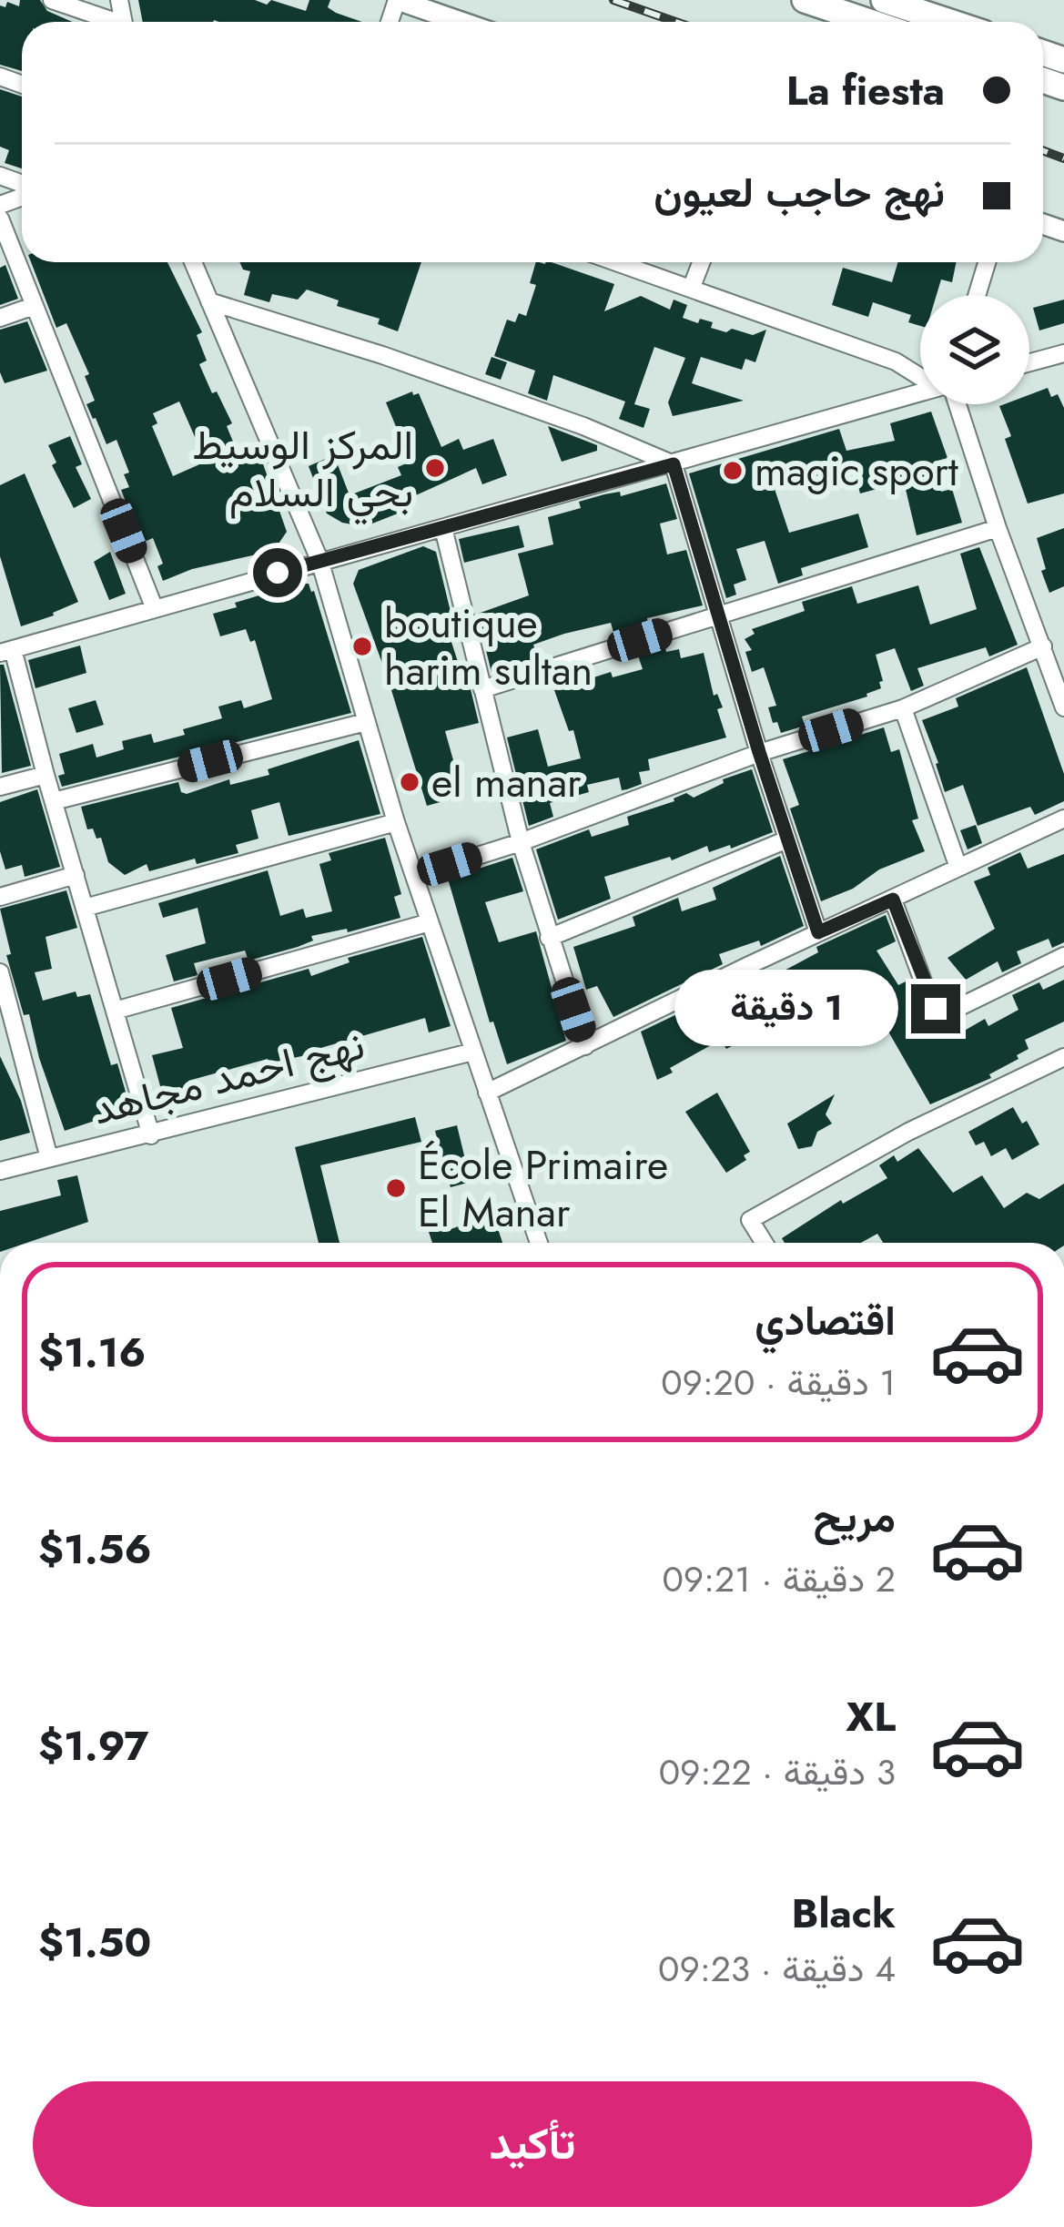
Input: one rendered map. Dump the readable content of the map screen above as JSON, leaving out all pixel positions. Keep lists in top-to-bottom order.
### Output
{
  "streets": {
    "street": ["نهج احمد مجاهد"]
  },
  "places": [
    "المركز الوسيط بحي السلام",
    "magic sport",
    "boutique harim sultan",
    "el manar",
    "École Primaire El Manar"
  ],
  "page": {
    "banner": ["La fiesta", "نهج حاجب لعيون"],
    "bubble": "1 دقيقة",
    "list": [
      {
        "name": "اقتصادي",
        "note": "1 دقيقة · 09:20",
        "value": "$1.16"
      },
      {
        "name": "مريح",
        "note": "2 دقيقة · 09:21",
        "value": "$1.56"
      },
      {
        "name": "XL",
        "note": "3 دقيقة · 09:22",
        "value": "$1.97"
      },
      {
        "name": "Black",
        "note": "4 دقيقة · 09:23",
        "value": "$1.50"
      }
    ],
    "buttons": "تأكيد"
  }
}
